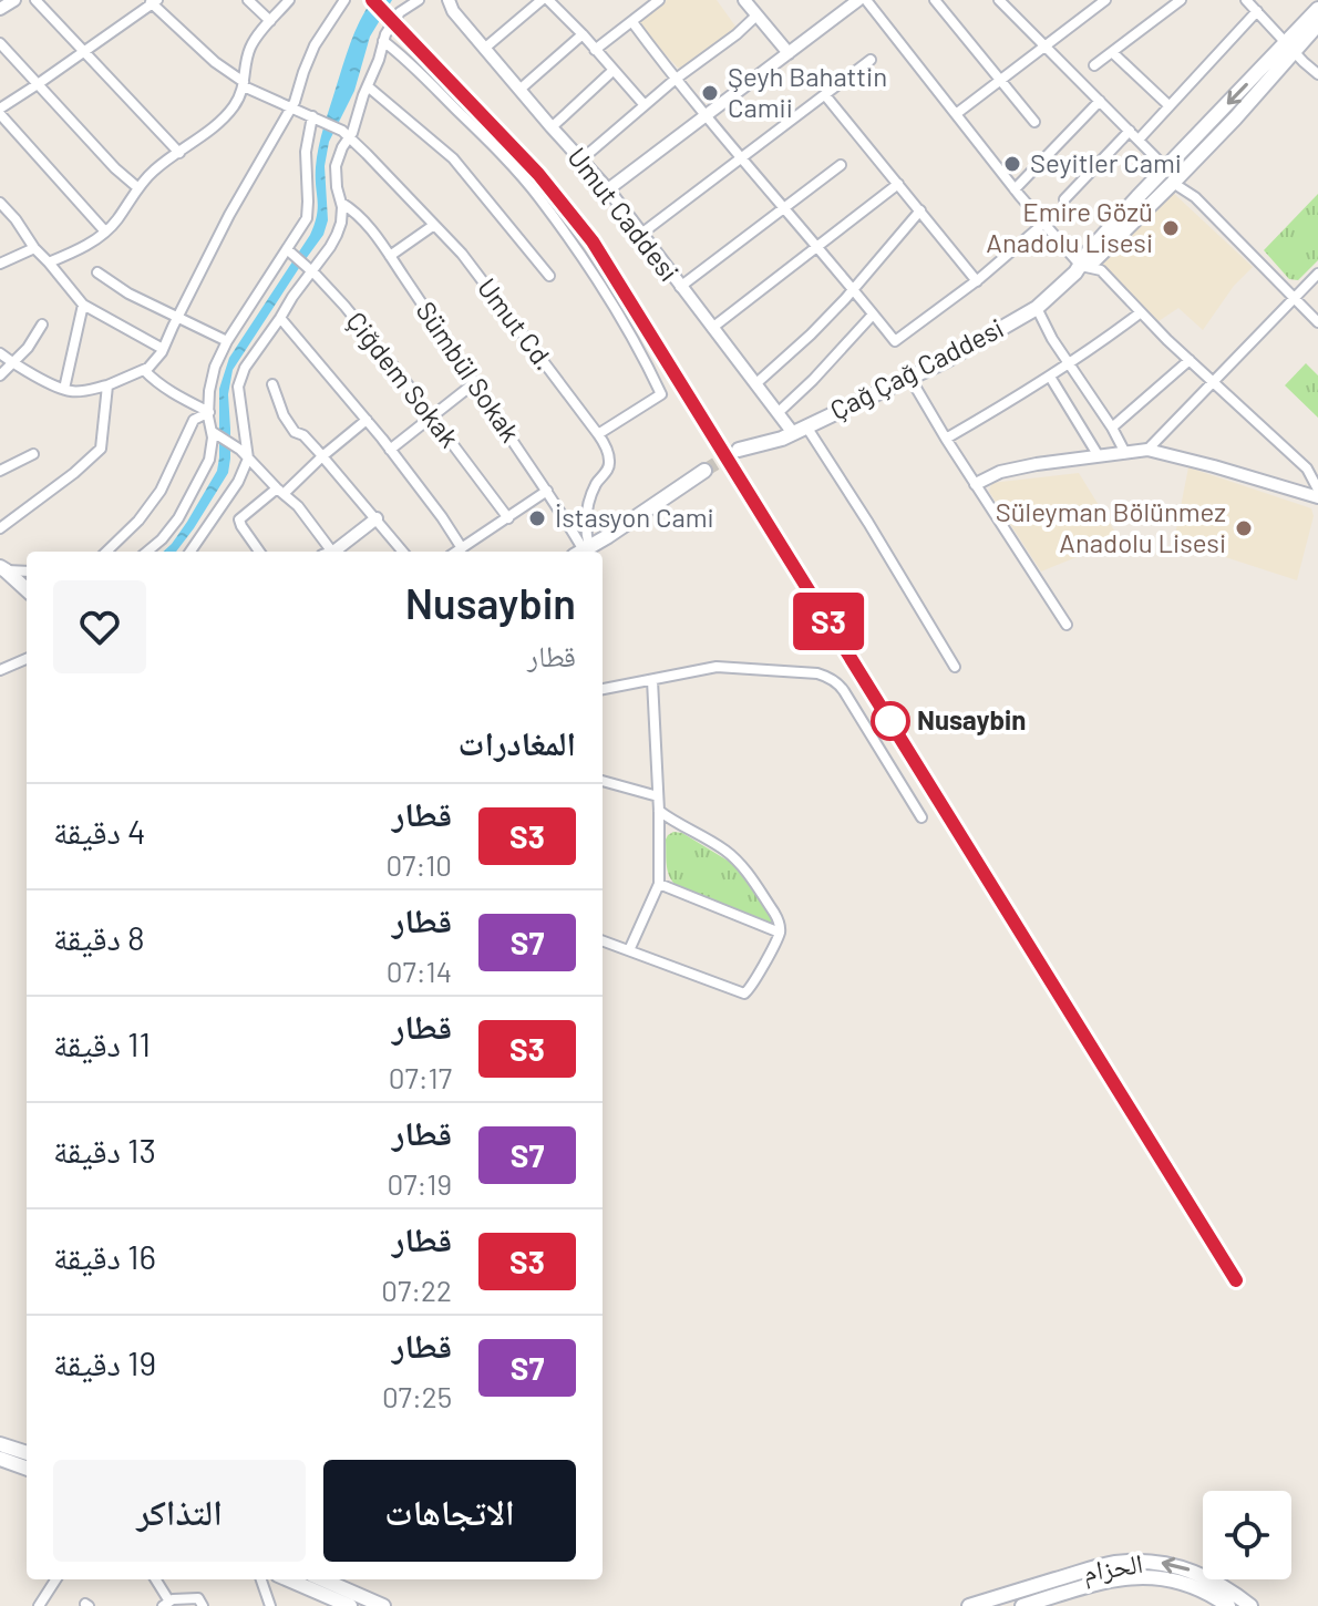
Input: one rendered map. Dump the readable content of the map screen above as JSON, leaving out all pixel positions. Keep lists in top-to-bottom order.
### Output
{
  "streets": {
    "main road": ["Çağ Çağ Caddesi", "الحزام"],
    "street": [
      "Umut Caddesi",
      "Umut Cd.",
      "Sümbül Sokak",
      "Çiğdem Sokak"
    ]
  },
  "crossings": [
    ["Umut Caddesi", "Çağ Çağ Caddesi"],
    ["Umut Cd.", "Sümbül Sokak"]
  ],
  "places": [
    "Şeyh Bahattin Camii",
    "Seyitler Cami",
    "Emire Gözü Anadolu Lisesi",
    "İstasyon Cami",
    "Süleyman Bölünmez Anadolu Lisesi",
    "Nusaybin"
  ],
  "page": {
    "on_map": "S3",
    "heading": [
      ["Nusaybin", "قطار"],
      "المغادرات"
    ],
    "list": [
      {
        "mark": "S3",
        "name": "قطار",
        "note": "07:10",
        "value": "4 دقيقة"
      },
      {
        "mark": "S7",
        "name": "قطار",
        "note": "07:14",
        "value": "8 دقيقة"
      },
      {
        "mark": "S3",
        "name": "قطار",
        "note": "07:17",
        "value": "11 دقيقة"
      },
      {
        "mark": "S7",
        "name": "قطار",
        "note": "07:19",
        "value": "13 دقيقة"
      },
      {
        "mark": "S3",
        "name": "قطار",
        "note": "07:22",
        "value": "16 دقيقة"
      },
      {
        "mark": "S7",
        "name": "قطار",
        "note": "07:25",
        "value": "19 دقيقة"
      }
    ],
    "buttons": ["الاتجاهات", "التذاكر"]
  }
}
